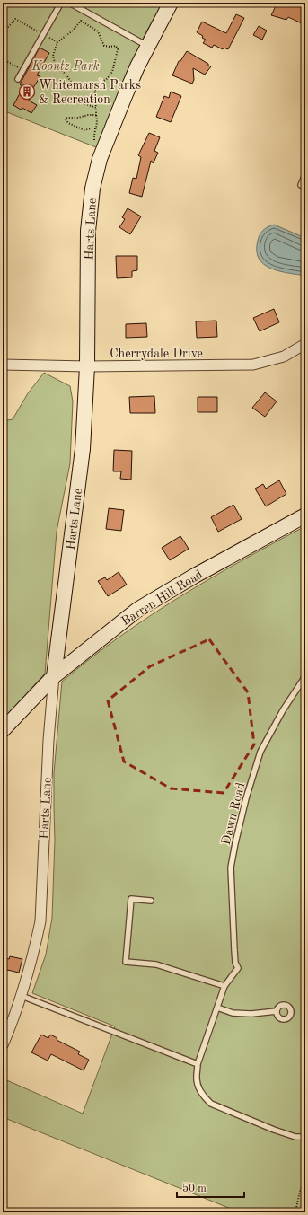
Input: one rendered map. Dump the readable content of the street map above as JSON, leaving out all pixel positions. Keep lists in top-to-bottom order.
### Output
{
  "streets": {
    "street": ["Harts Lane", "Cherrydale Drive", "Barren Hill Road"],
    "lane": ["Dawn Road"]
  },
  "crossings": [
    ["Harts Lane", "Cherrydale Drive"],
    ["Harts Lane", "Barren Hill Road"]
  ],
  "parks": ["Koontz Park"],
  "places": {
    "building": ["Whitemarsh Parks & Recreation"]
  },
  "scale_bar": "50 m"
}
